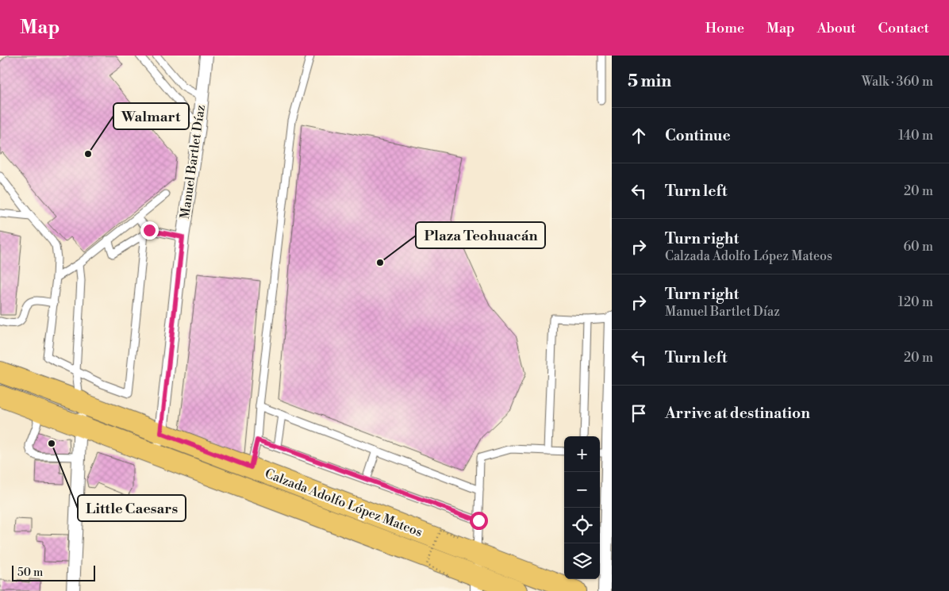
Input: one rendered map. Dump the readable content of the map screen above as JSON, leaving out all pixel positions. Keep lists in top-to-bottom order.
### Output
{
  "streets": {
    "main road": ["Calzada Adolfo López Mateos"],
    "street": ["Manuel Bartlet Díaz"]
  },
  "crossings": [
    ["Manuel Bartlet Díaz", "Calzada Adolfo López Mateos"]
  ],
  "places": ["Walmart", "Plaza Teohuacán", "Little Caesars"],
  "scale_bar": "50 m",
  "page": {
    "header": "Map",
    "nav": [
      "Home",
      "Map",
      "About",
      "Contact"
    ],
    "heading": ["5 min", "Walk · 360 m"],
    "list": [
      ["Continue", "140 m"],
      ["Turn left", "20 m"],
      ["Turn right", "Calzada Adolfo López Mateos", "60 m"],
      ["Turn right", "Manuel Bartlet Díaz", "120 m"],
      ["Turn left", "20 m"],
      "Arrive at destination"
    ],
    "map_buttons": ["+", "−"],
    "scale": "50 m"
  }
}
